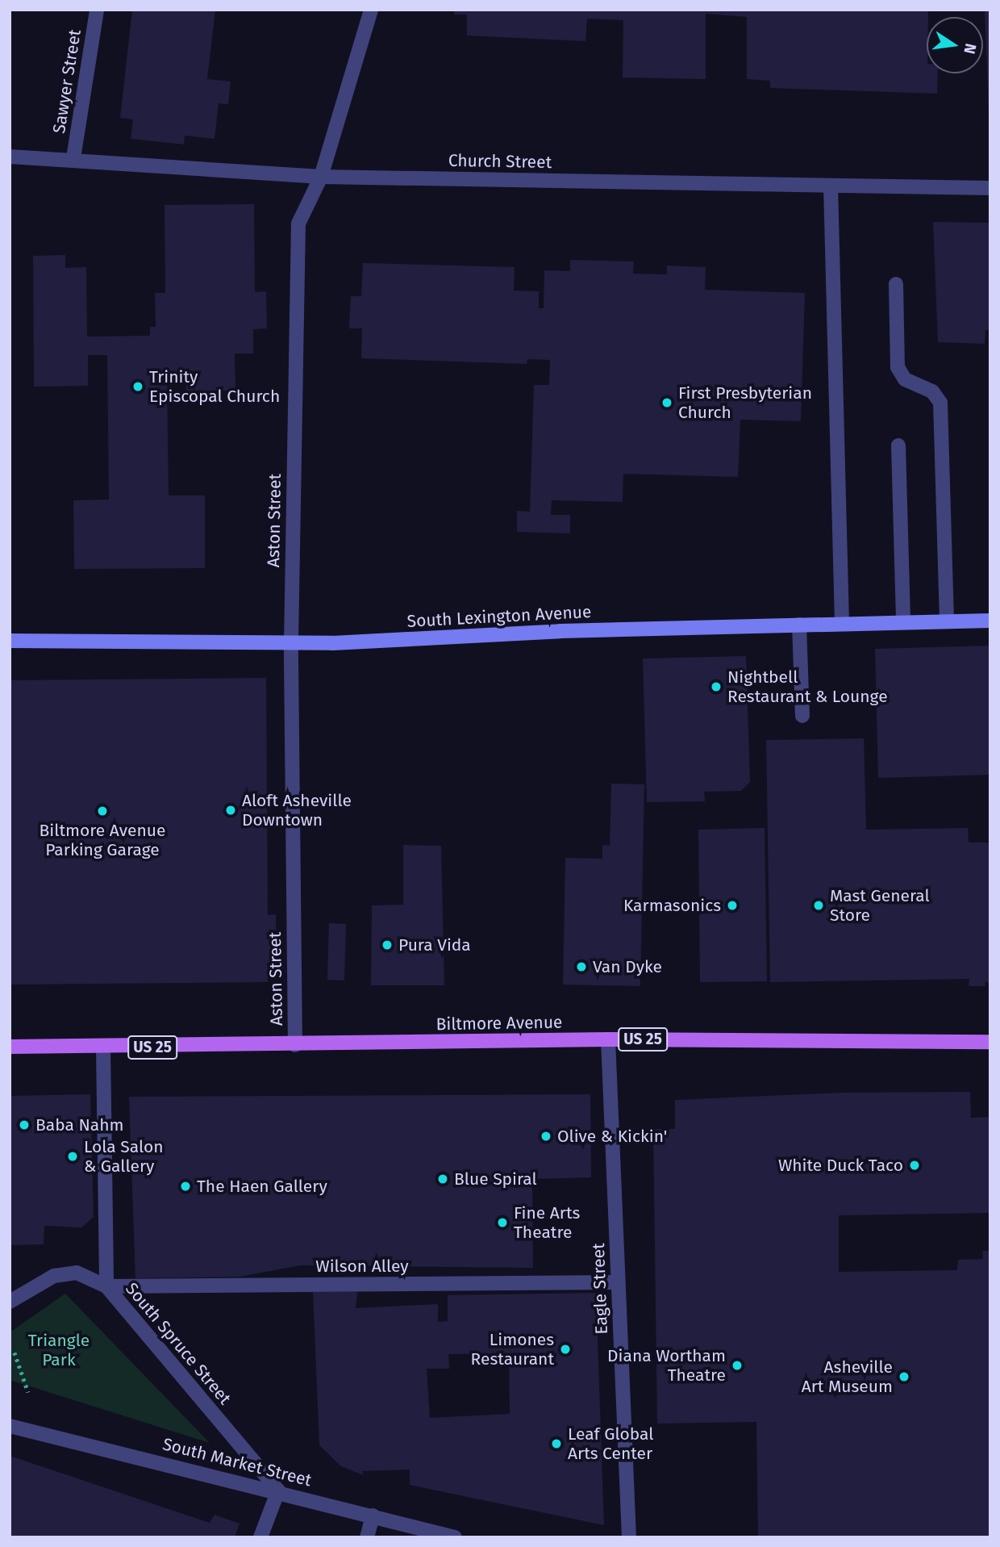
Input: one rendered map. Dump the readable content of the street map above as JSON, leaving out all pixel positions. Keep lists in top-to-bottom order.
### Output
{
  "streets": {
    "main road": ["South Lexington Avenue", "Biltmore Avenue", "US 25"],
    "street": [
      "Sawyer Street",
      "Church Street",
      "Aston Street",
      "Wilson Alley",
      "Eagle Street",
      "South Spruce Street",
      "South Market Street"
    ]
  },
  "crossings": [
    ["Sawyer Street", "Church Street"],
    ["Church Street", "Aston Street"],
    ["Aston Street", "South Lexington Avenue"],
    ["Aston Street", "Biltmore Avenue"],
    ["Biltmore Avenue", "Eagle Street"],
    ["Biltmore Avenue", "South Spruce Street"],
    ["Wilson Alley", "Eagle Street"],
    ["Wilson Alley", "South Spruce Street"],
    ["South Spruce Street", "South Market Street"]
  ],
  "parks": ["Triangle Park"],
  "places": [
    "Trinity Episcopal Church",
    "First Presbyterian Church",
    "Nightbell Restaurant & Lounge",
    "Aloft Asheville Downtown",
    "Biltmore Avenue Parking Garage",
    "Karmasonics",
    "Mast General Store",
    "Pura Vida",
    "Van Dyke",
    "Baba Nahm",
    "Olive & Kickin'",
    "Lola Salon & Gallery",
    "White Duck Taco",
    "Blue Spiral",
    "The Haen Gallery",
    "Fine Arts Theatre",
    "Limones Restaurant",
    "Diana Wortham Theatre",
    "Asheville Art Museum",
    "Leaf Global Arts Center"
  ],
  "north": "right"
}
